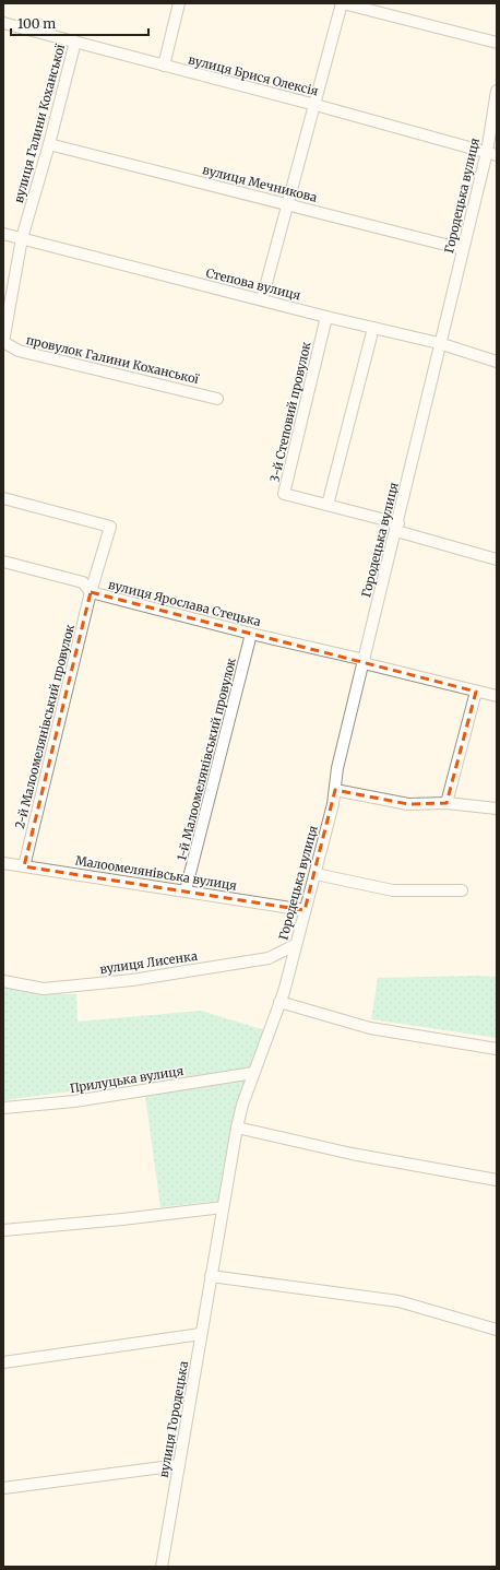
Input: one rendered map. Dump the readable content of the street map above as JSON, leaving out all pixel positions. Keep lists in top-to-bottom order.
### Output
{
  "streets": {
    "street": [
      "вулиця Брися Олексія",
      "вулиця Галини Коханської",
      "вулиця Мечникова",
      "Городецька вулиця",
      "Степова вулиця",
      "провулок Галини Коханської",
      "3-й Степовий провулок",
      "вулиця Ярослава Стецька",
      "2-й Малоомелянівський провулок",
      "1-й Малоомелянівський провулок",
      "Малоомелянівська вулиця",
      "вулиця Лисенка",
      "Прилуцька вулиця",
      "вулиця Городецька"
    ]
  },
  "crossings": [
    ["вулиця Брися Олексія", "вулиця Галини Коханської"],
    ["вулиця Брися Олексія", "Городецька вулиця"],
    ["вулиця Галини Коханської", "вулиця Мечникова"],
    ["вулиця Галини Коханської", "Степова вулиця"],
    ["вулиця Галини Коханської", "провулок Галини Коханської"],
    ["вулиця Мечникова", "Городецька вулиця"],
    ["Городецька вулиця", "Степова вулиця"],
    ["Городецька вулиця", "3-й Степовий провулок"],
    ["Городецька вулиця", "вулиця Ярослава Стецька"],
    ["Городецька вулиця", "Малоомелянівська вулиця"],
    ["Городецька вулиця", "вулиця Лисенка"],
    ["Городецька вулиця", "Прилуцька вулиця"],
    ["Городецька вулиця", "вулиця Городецька"],
    ["Степова вулиця", "3-й Степовий провулок"],
    ["вулиця Ярослава Стецька", "2-й Малоомелянівський провулок"],
    ["вулиця Ярослава Стецька", "1-й Малоомелянівський провулок"],
    ["2-й Малоомелянівський провулок", "Малоомелянівська вулиця"],
    ["1-й Малоомелянівський провулок", "Малоомелянівська вулиця"]
  ],
  "scale_bar": "100 m"
}
